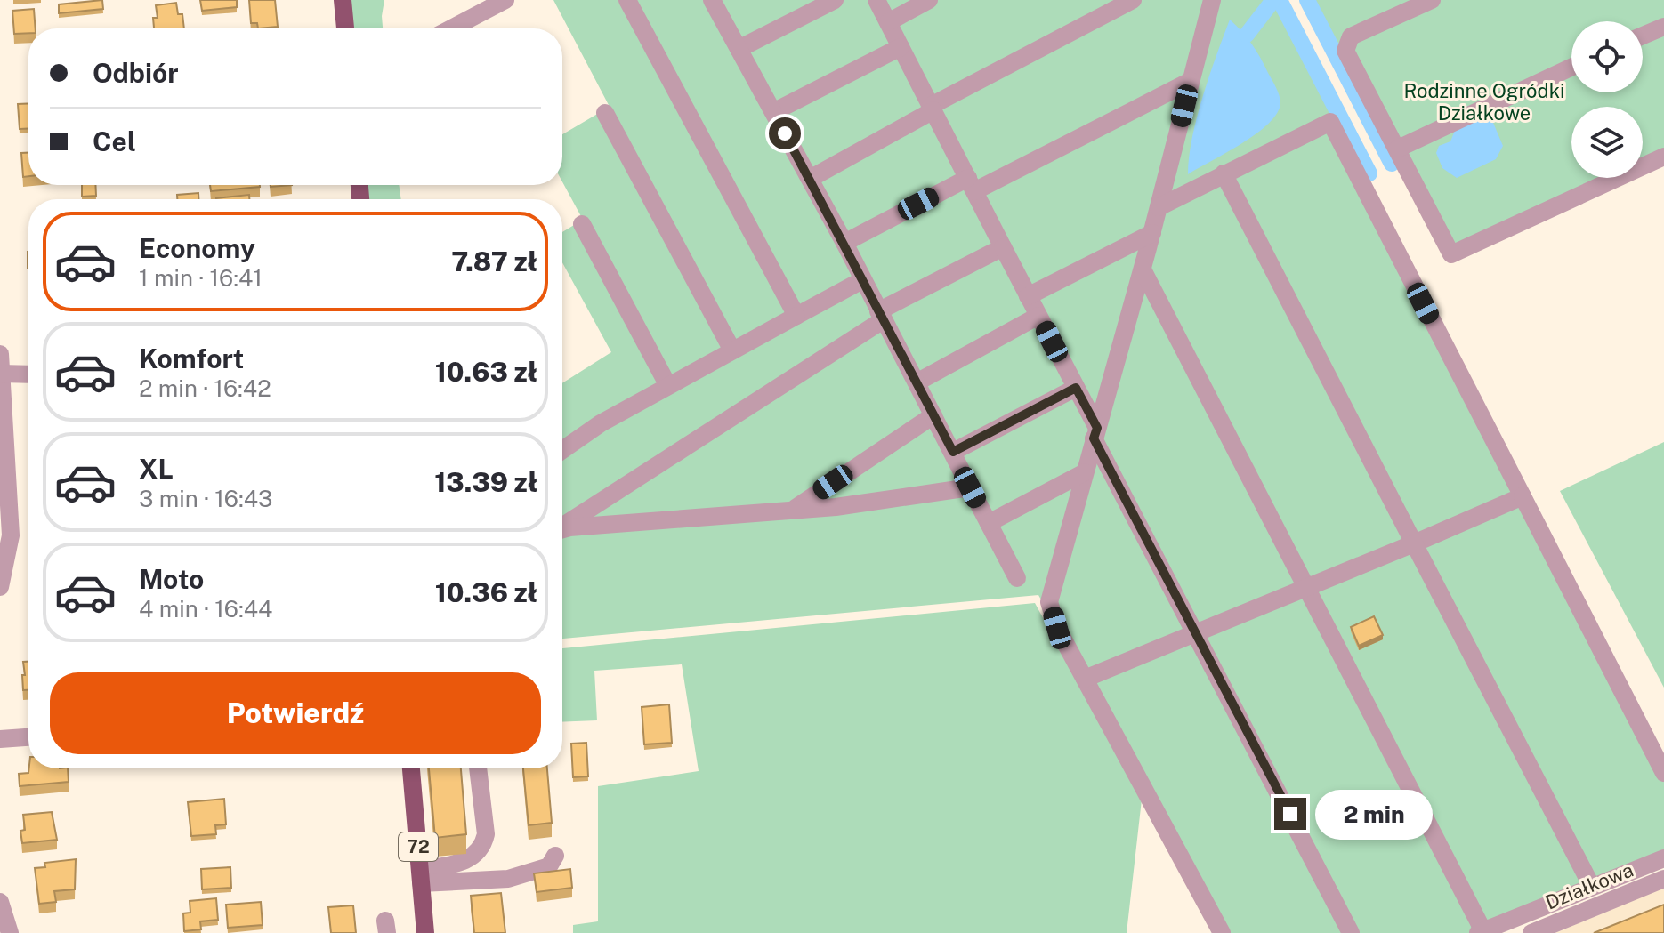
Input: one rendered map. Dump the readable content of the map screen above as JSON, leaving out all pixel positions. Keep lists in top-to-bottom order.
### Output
{
  "streets": {
    "main road": ["72"],
    "street": ["Działkowa"]
  },
  "parks": ["Rodzinne Ogródki Działkowe"],
  "page": {
    "banner": ["Odbiór", "Cel"],
    "list": [
      {
        "name": "Economy",
        "note": "1 min · 16:41",
        "value": "7.87 zł"
      },
      {
        "name": "Komfort",
        "note": "2 min · 16:42",
        "value": "10.63 zł"
      },
      {
        "name": "XL",
        "note": "3 min · 16:43",
        "value": "13.39 zł"
      },
      {
        "name": "Moto",
        "note": "4 min · 16:44",
        "value": "10.36 zł"
      }
    ],
    "buttons": "Potwierdź",
    "bubble": "2 min"
  }
}
